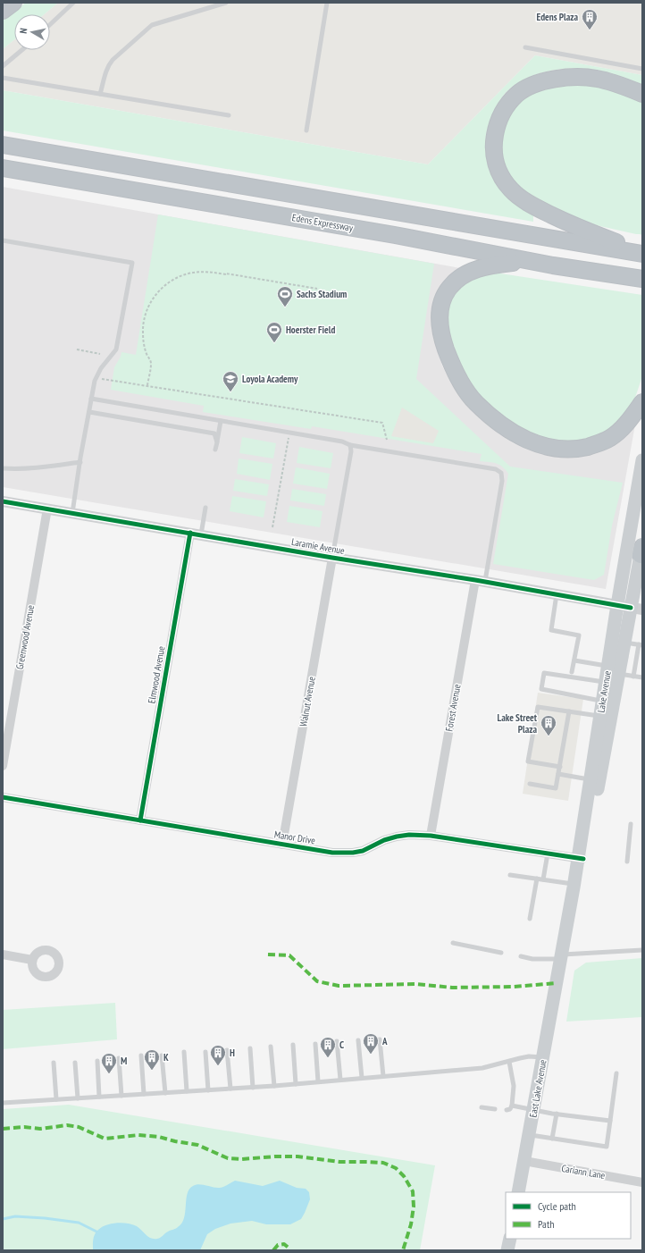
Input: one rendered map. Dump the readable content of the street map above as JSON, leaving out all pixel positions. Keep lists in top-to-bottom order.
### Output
{
  "streets": {
    "highway": ["Edens Expressway"],
    "main road": ["Lake Avenue", "East Lake Avenue"],
    "street": [
      "Laramie Avenue",
      "Greenwood Avenue",
      "Elmwood Avenue",
      "Walnut Avenue",
      "Forest Avenue",
      "Manor Drive",
      "Cariann Lane"
    ]
  },
  "crossings": [
    ["Laramie Avenue", "Greenwood Avenue"],
    ["Laramie Avenue", "Elmwood Avenue"],
    ["Laramie Avenue", "Lake Avenue"],
    ["Laramie Avenue", "Walnut Avenue"],
    ["Laramie Avenue", "Forest Avenue"],
    ["Elmwood Avenue", "Manor Drive"],
    ["Lake Avenue", "Manor Drive"],
    ["Lake Avenue", "East Lake Avenue"],
    ["Walnut Avenue", "Manor Drive"],
    ["Forest Avenue", "Manor Drive"],
    ["East Lake Avenue", "Cariann Lane"]
  ],
  "places": {
    "building": [
      "Edens Plaza",
      "Lake Street Plaza",
      "A",
      "C",
      "H",
      "K",
      "M"
    ],
    "sports": ["Sachs Stadium", "Hoerster Field"],
    "school or university": ["Loyola Academy"]
  },
  "legend": ["Cycle path", "Path"],
  "north": "left"
}
